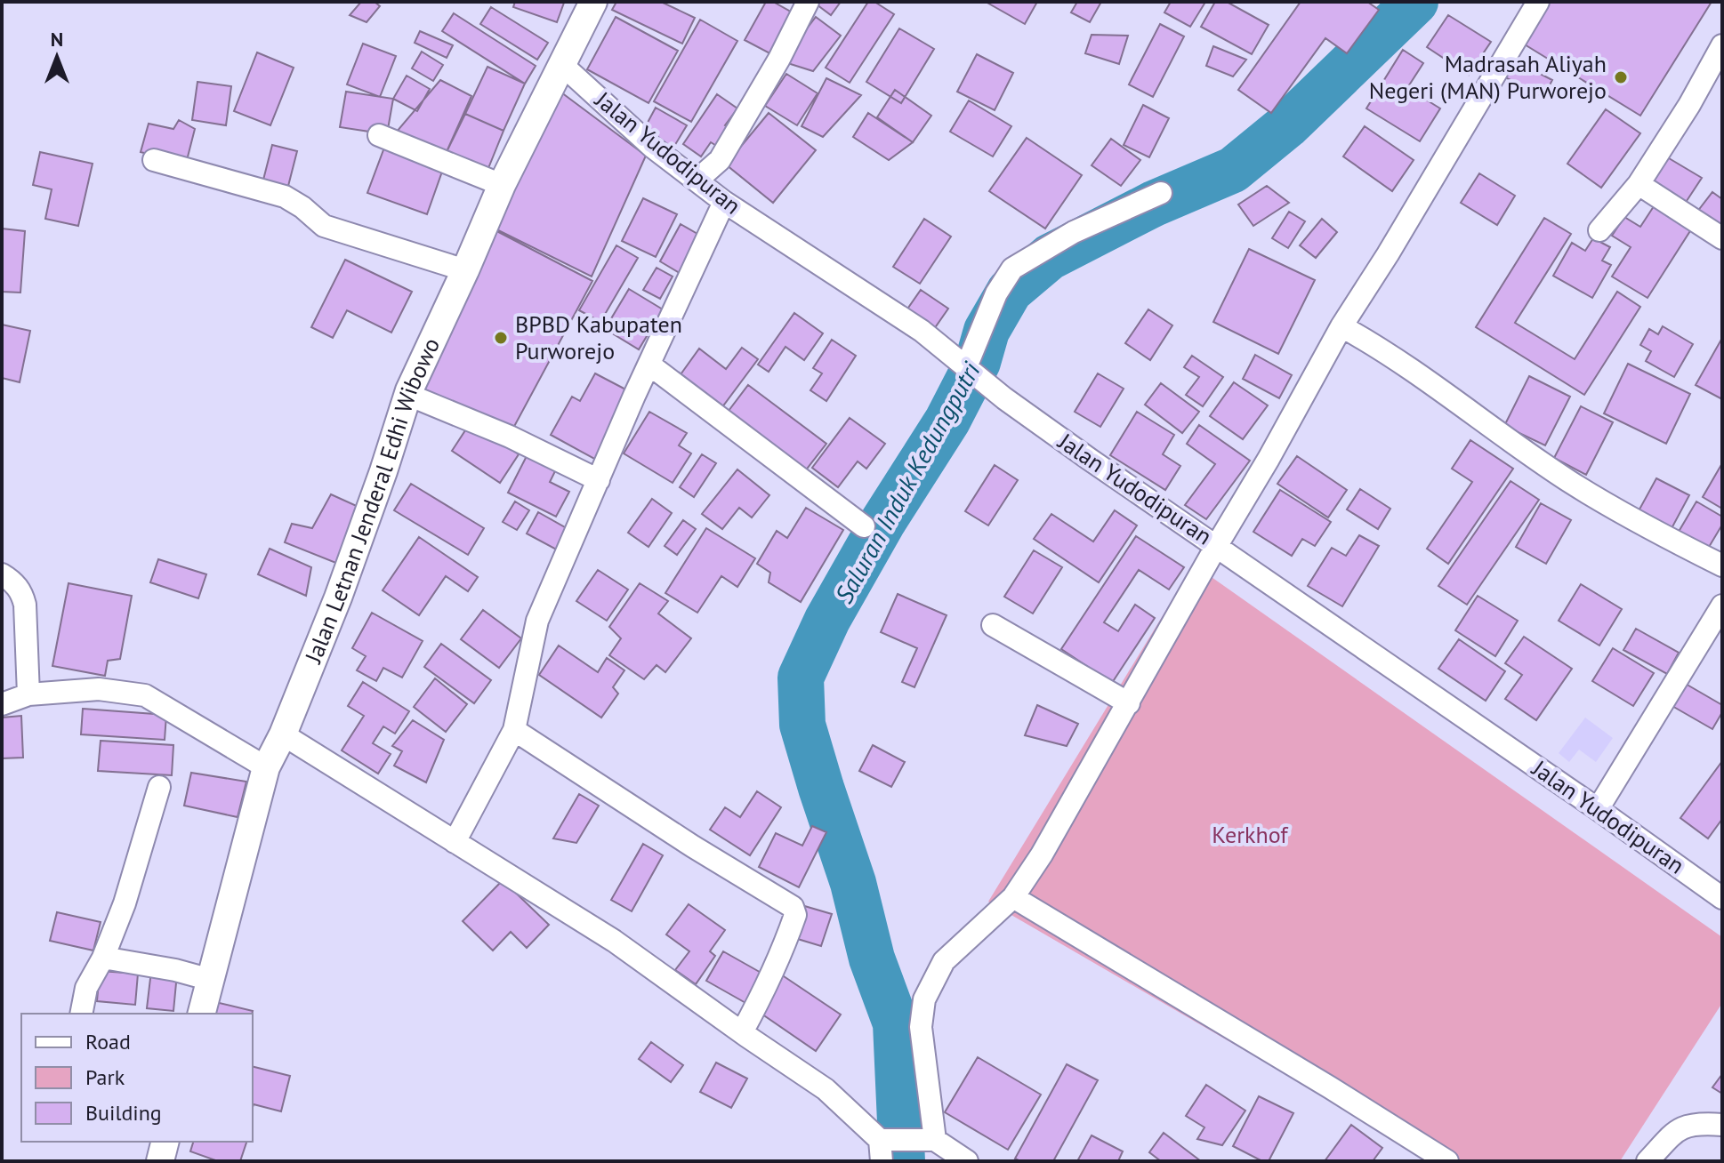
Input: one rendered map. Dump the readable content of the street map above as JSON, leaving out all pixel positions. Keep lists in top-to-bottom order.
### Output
{
  "streets": {
    "street": ["Jalan Yudodipuran", "Jalan Letnan Jenderal Edhi Wibowo"]
  },
  "crossings": [
    ["Jalan Yudodipuran", "Jalan Letnan Jenderal Edhi Wibowo"]
  ],
  "water": ["Saluran Induk Kedungputri"],
  "parks": ["Kerkhof"],
  "places": ["Madrasah Aliyah Negeri (MAN) Purworejo", "BPBD Kabupaten Purworejo"],
  "legend": ["Road", "Park", "Building"],
  "north": "top"
}
